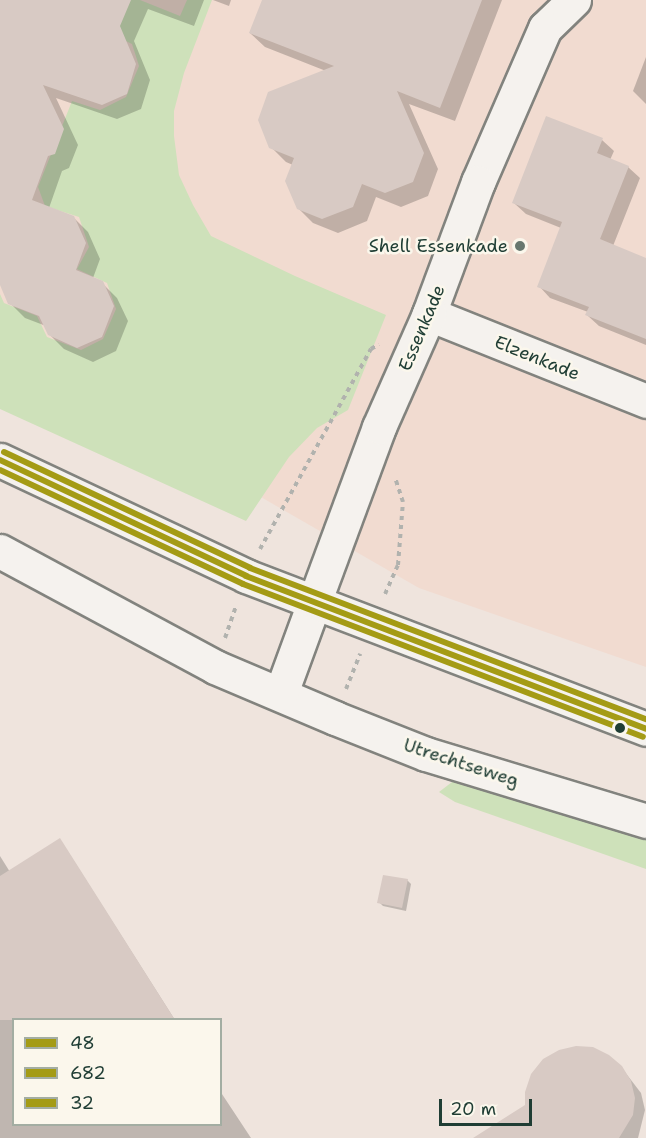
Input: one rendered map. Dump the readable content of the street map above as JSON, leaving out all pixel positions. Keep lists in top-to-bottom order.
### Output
{
  "streets": {
    "street": ["Essenkade", "Elzenkade", "Utrechtseweg"]
  },
  "crossings": [
    ["Essenkade", "Elzenkade"]
  ],
  "places": ["Shell Essenkade"],
  "lines": ["transit line 32", "transit line 48", "transit line 682"],
  "legend": ["48", "682", "32"],
  "scale_bar": "20 m"
}
